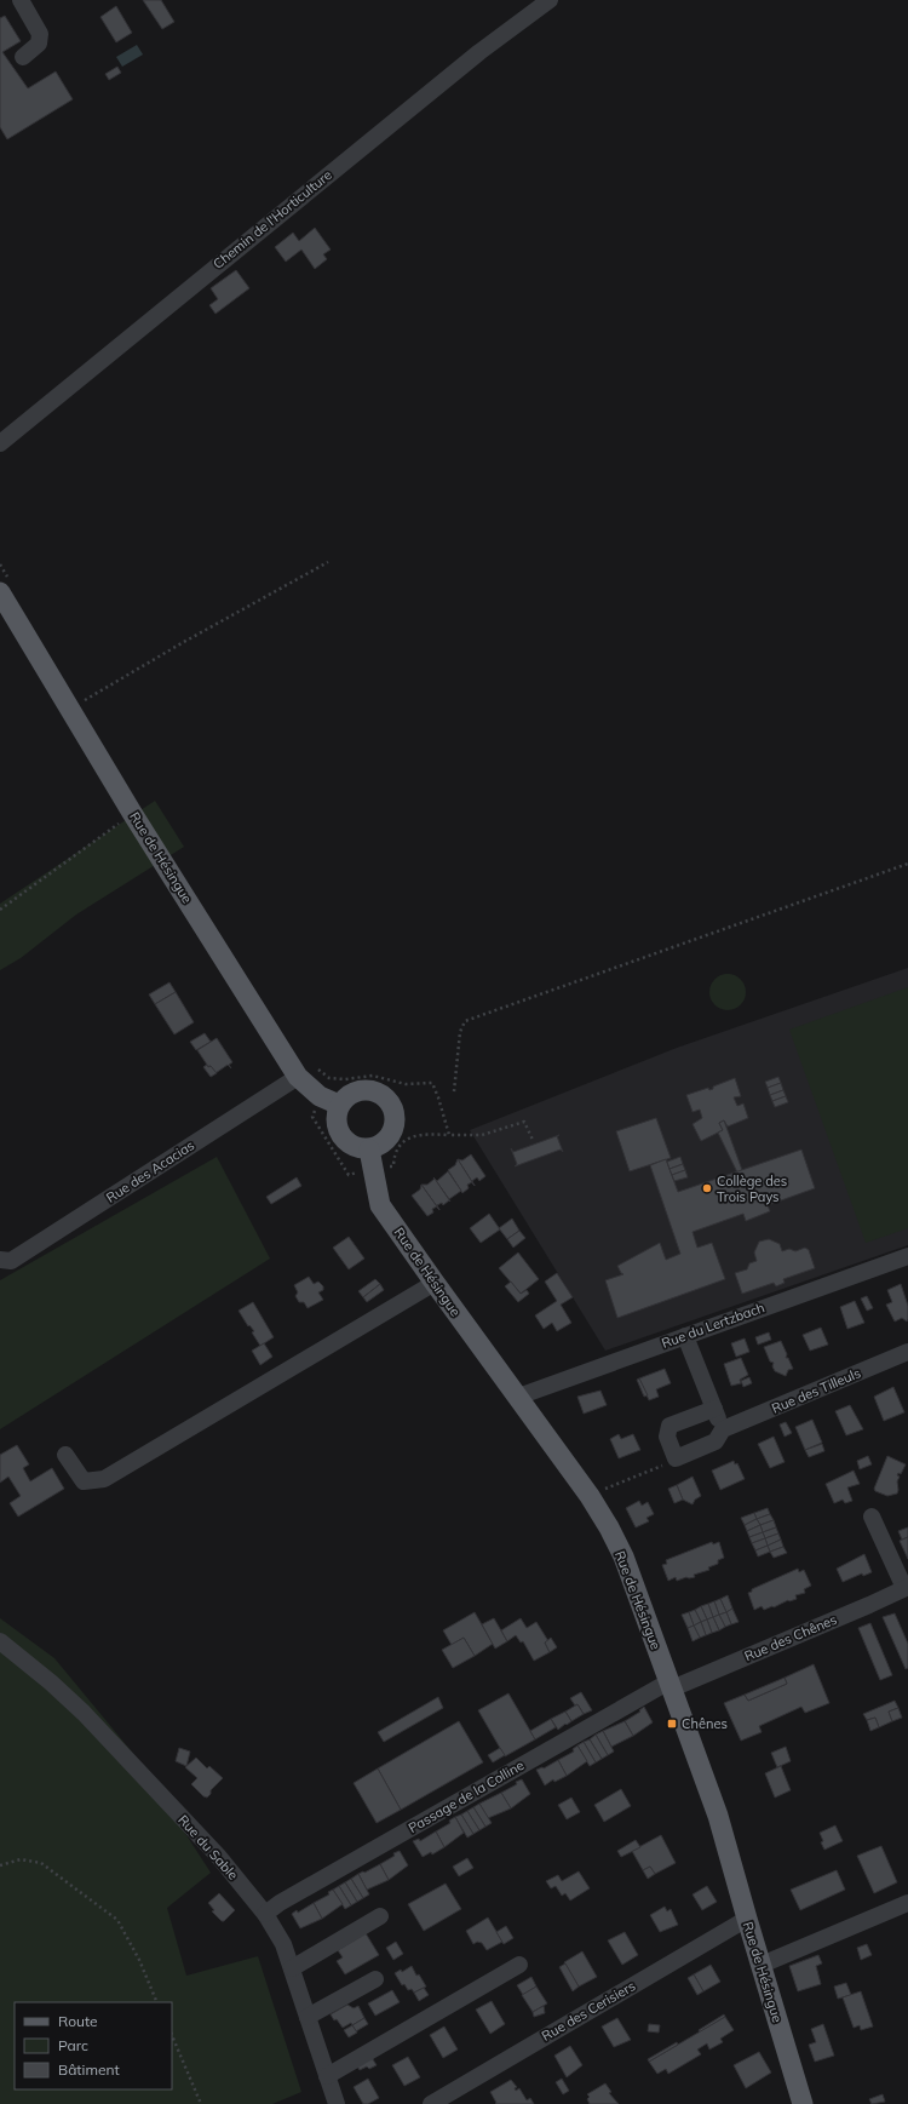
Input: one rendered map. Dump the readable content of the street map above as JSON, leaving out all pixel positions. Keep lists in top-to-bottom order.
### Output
{
  "streets": {
    "main road": ["Rue de Hésingue"],
    "street": [
      "Chemin de l'Horticulture",
      "Rue des Acacias",
      "Rue du Lertzbach",
      "Rue des Tilleuls",
      "Rue des Chênes",
      "Passage de la Colline",
      "Rue du Sable",
      "Rue des Cerisiers"
    ]
  },
  "crossings": [
    ["Rue de Hésingue", "Rue des Acacias"],
    ["Rue de Hésingue", "Rue du Lertzbach"],
    ["Rue de Hésingue", "Rue des Chênes"],
    ["Rue de Hésingue", "Passage de la Colline"],
    ["Rue de Hésingue", "Rue des Cerisiers"],
    ["Rue des Chênes", "Passage de la Colline"],
    ["Passage de la Colline", "Rue du Sable"]
  ],
  "places": {
    "other": ["Collège des Trois Pays"],
    "transit": ["Chênes"]
  },
  "legend": ["Route", "Parc", "Bâtiment"]
}
